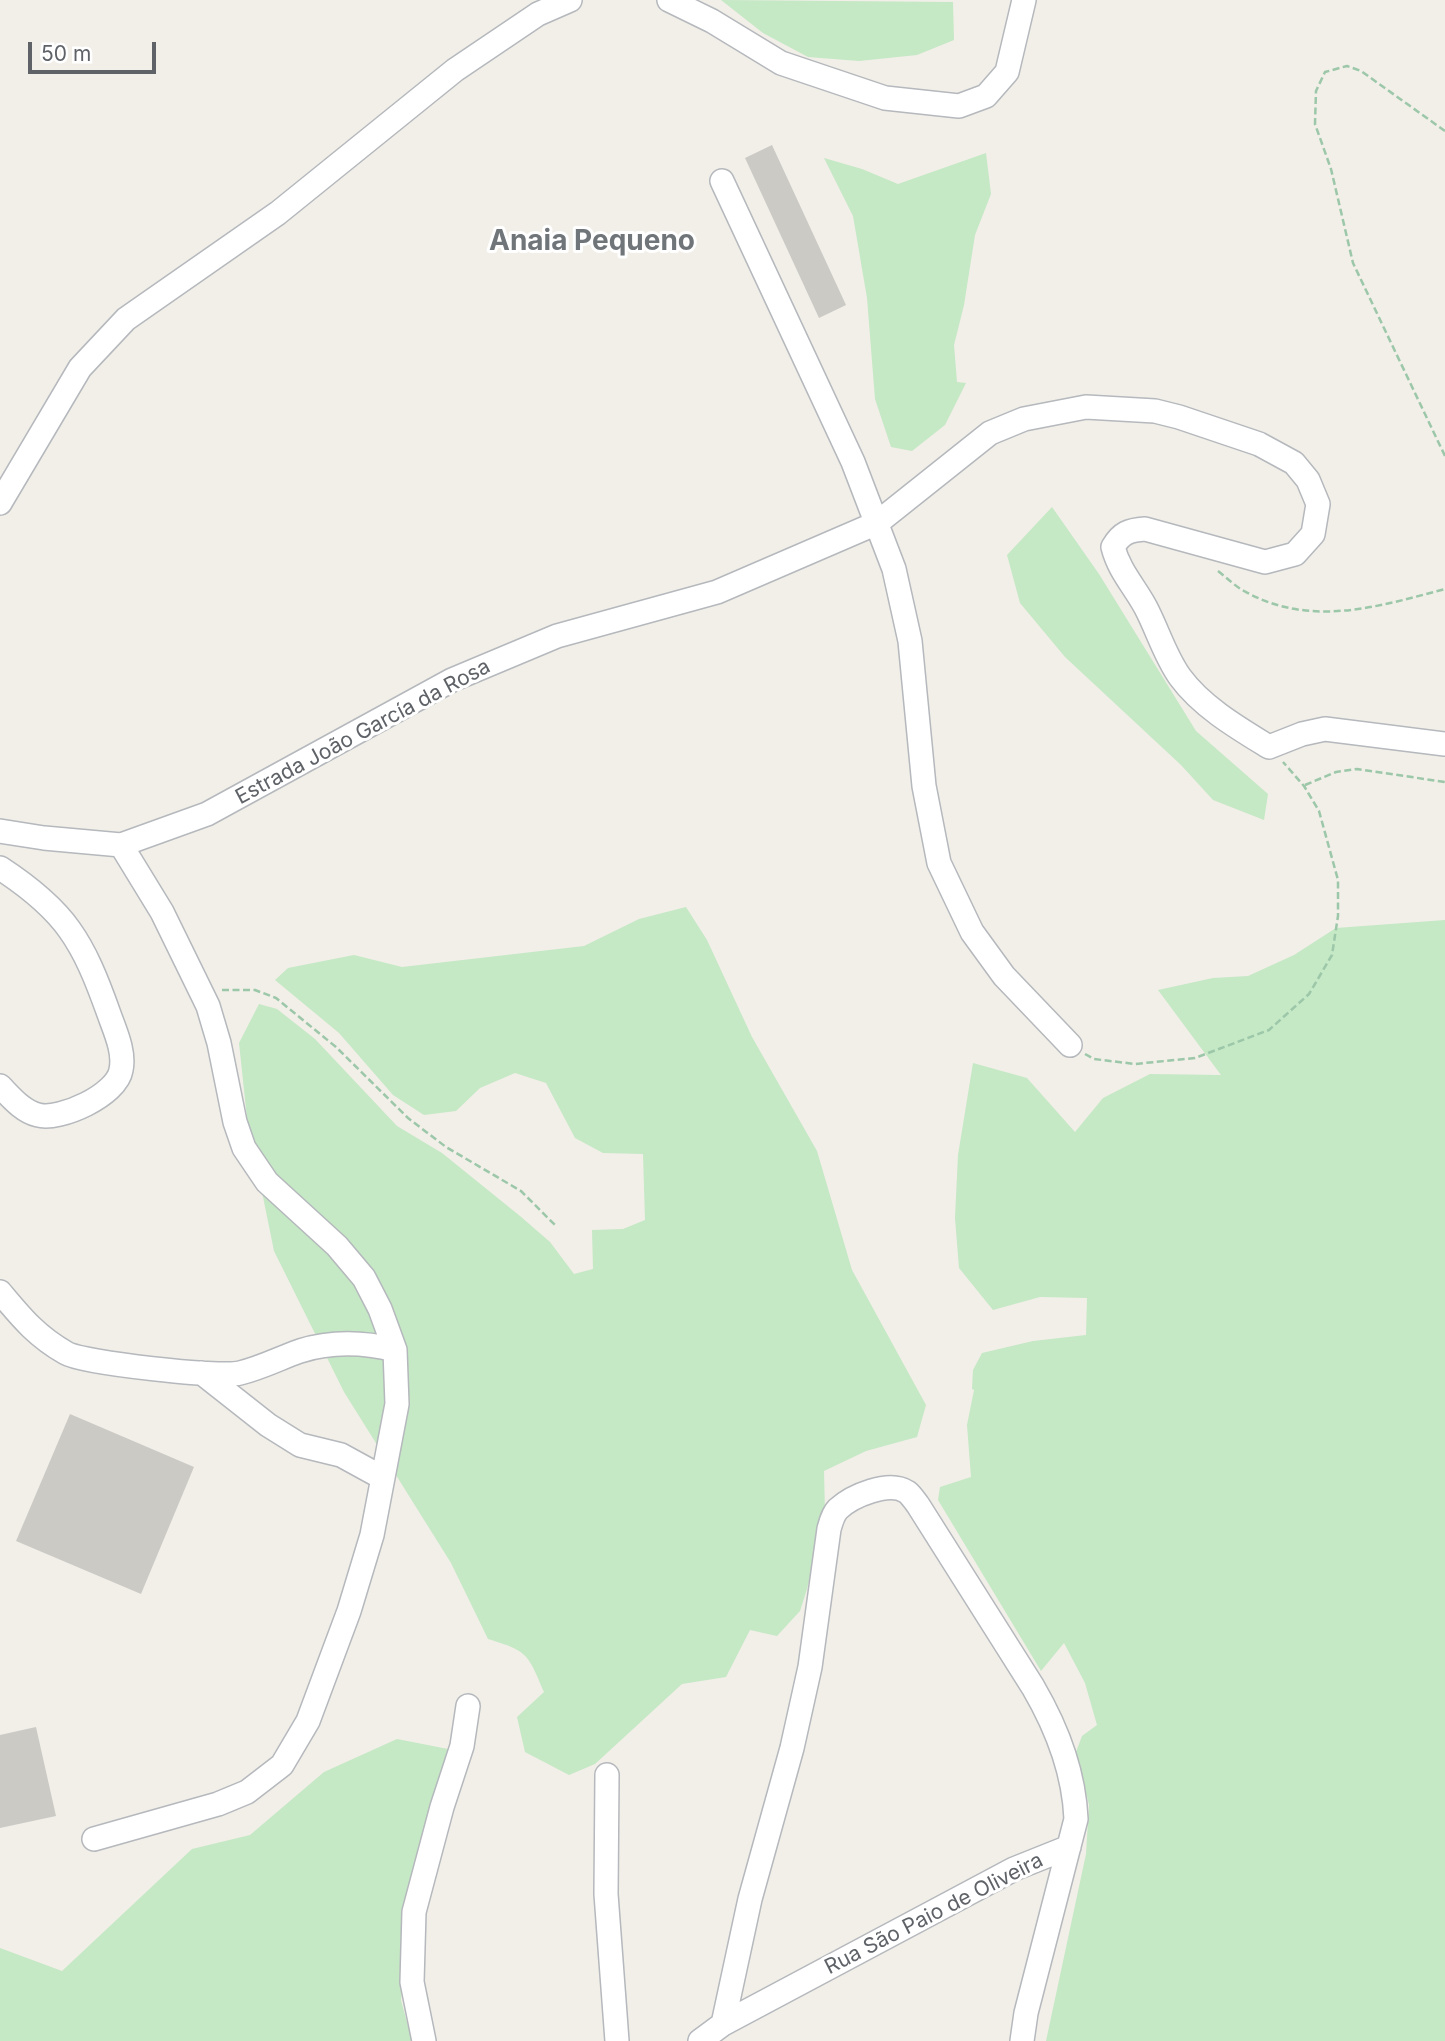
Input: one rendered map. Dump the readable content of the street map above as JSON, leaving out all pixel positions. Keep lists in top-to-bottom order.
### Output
{
  "streets": {
    "street": ["Estrada João García da Rosa", "Rua São Paio de Oliveira"]
  },
  "districts": ["Anaia Pequeno"],
  "scale_bar": "50 m"
}
